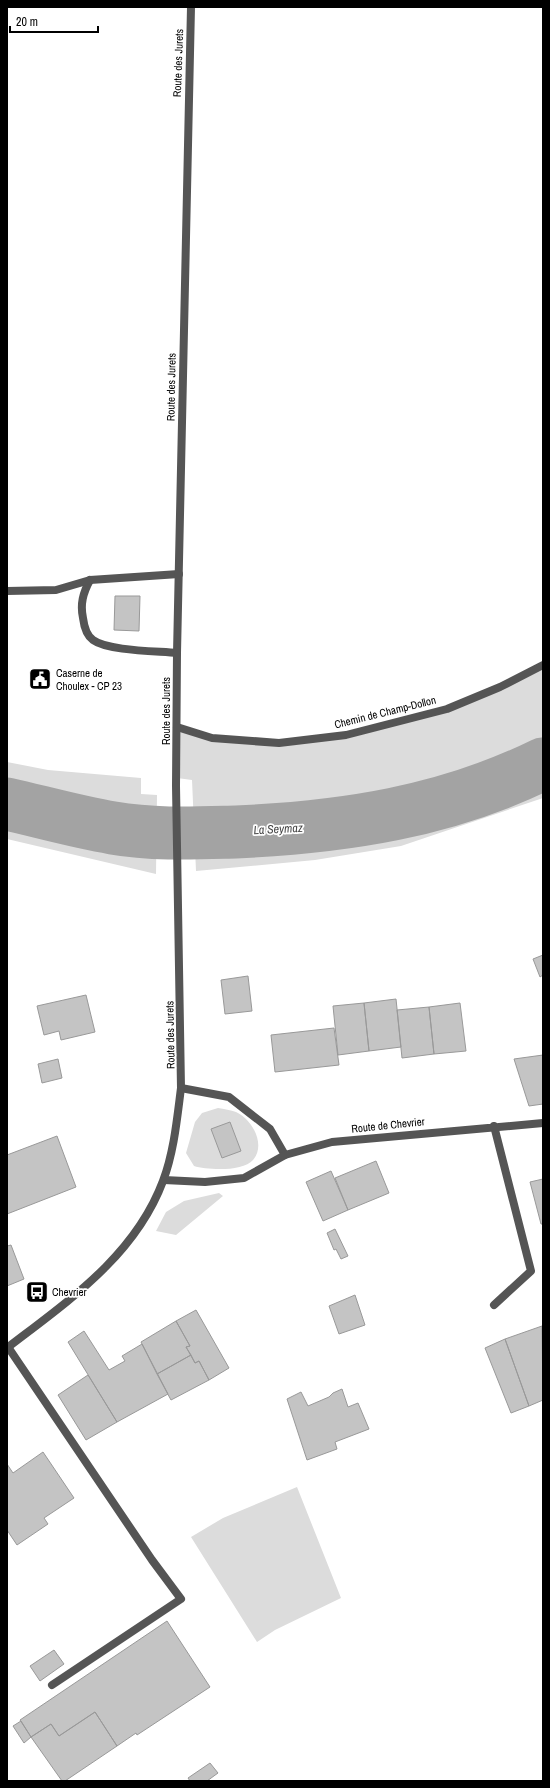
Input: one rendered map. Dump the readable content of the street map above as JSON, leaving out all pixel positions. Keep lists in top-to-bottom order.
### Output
{
  "streets": {
    "street": ["Route des Jurets", "Chemin de Champ-Dollon", "Route de Chevrier"]
  },
  "crossings": [
    ["Route des Jurets", "Chemin de Champ-Dollon"],
    ["Route des Jurets", "Route de Chevrier"]
  ],
  "water": ["La Seymaz"],
  "places": {
    "public building": ["Caserne de Choulex - CP 23"],
    "bus stop": ["Chevrier"]
  },
  "scale_bar": "20 m"
}
